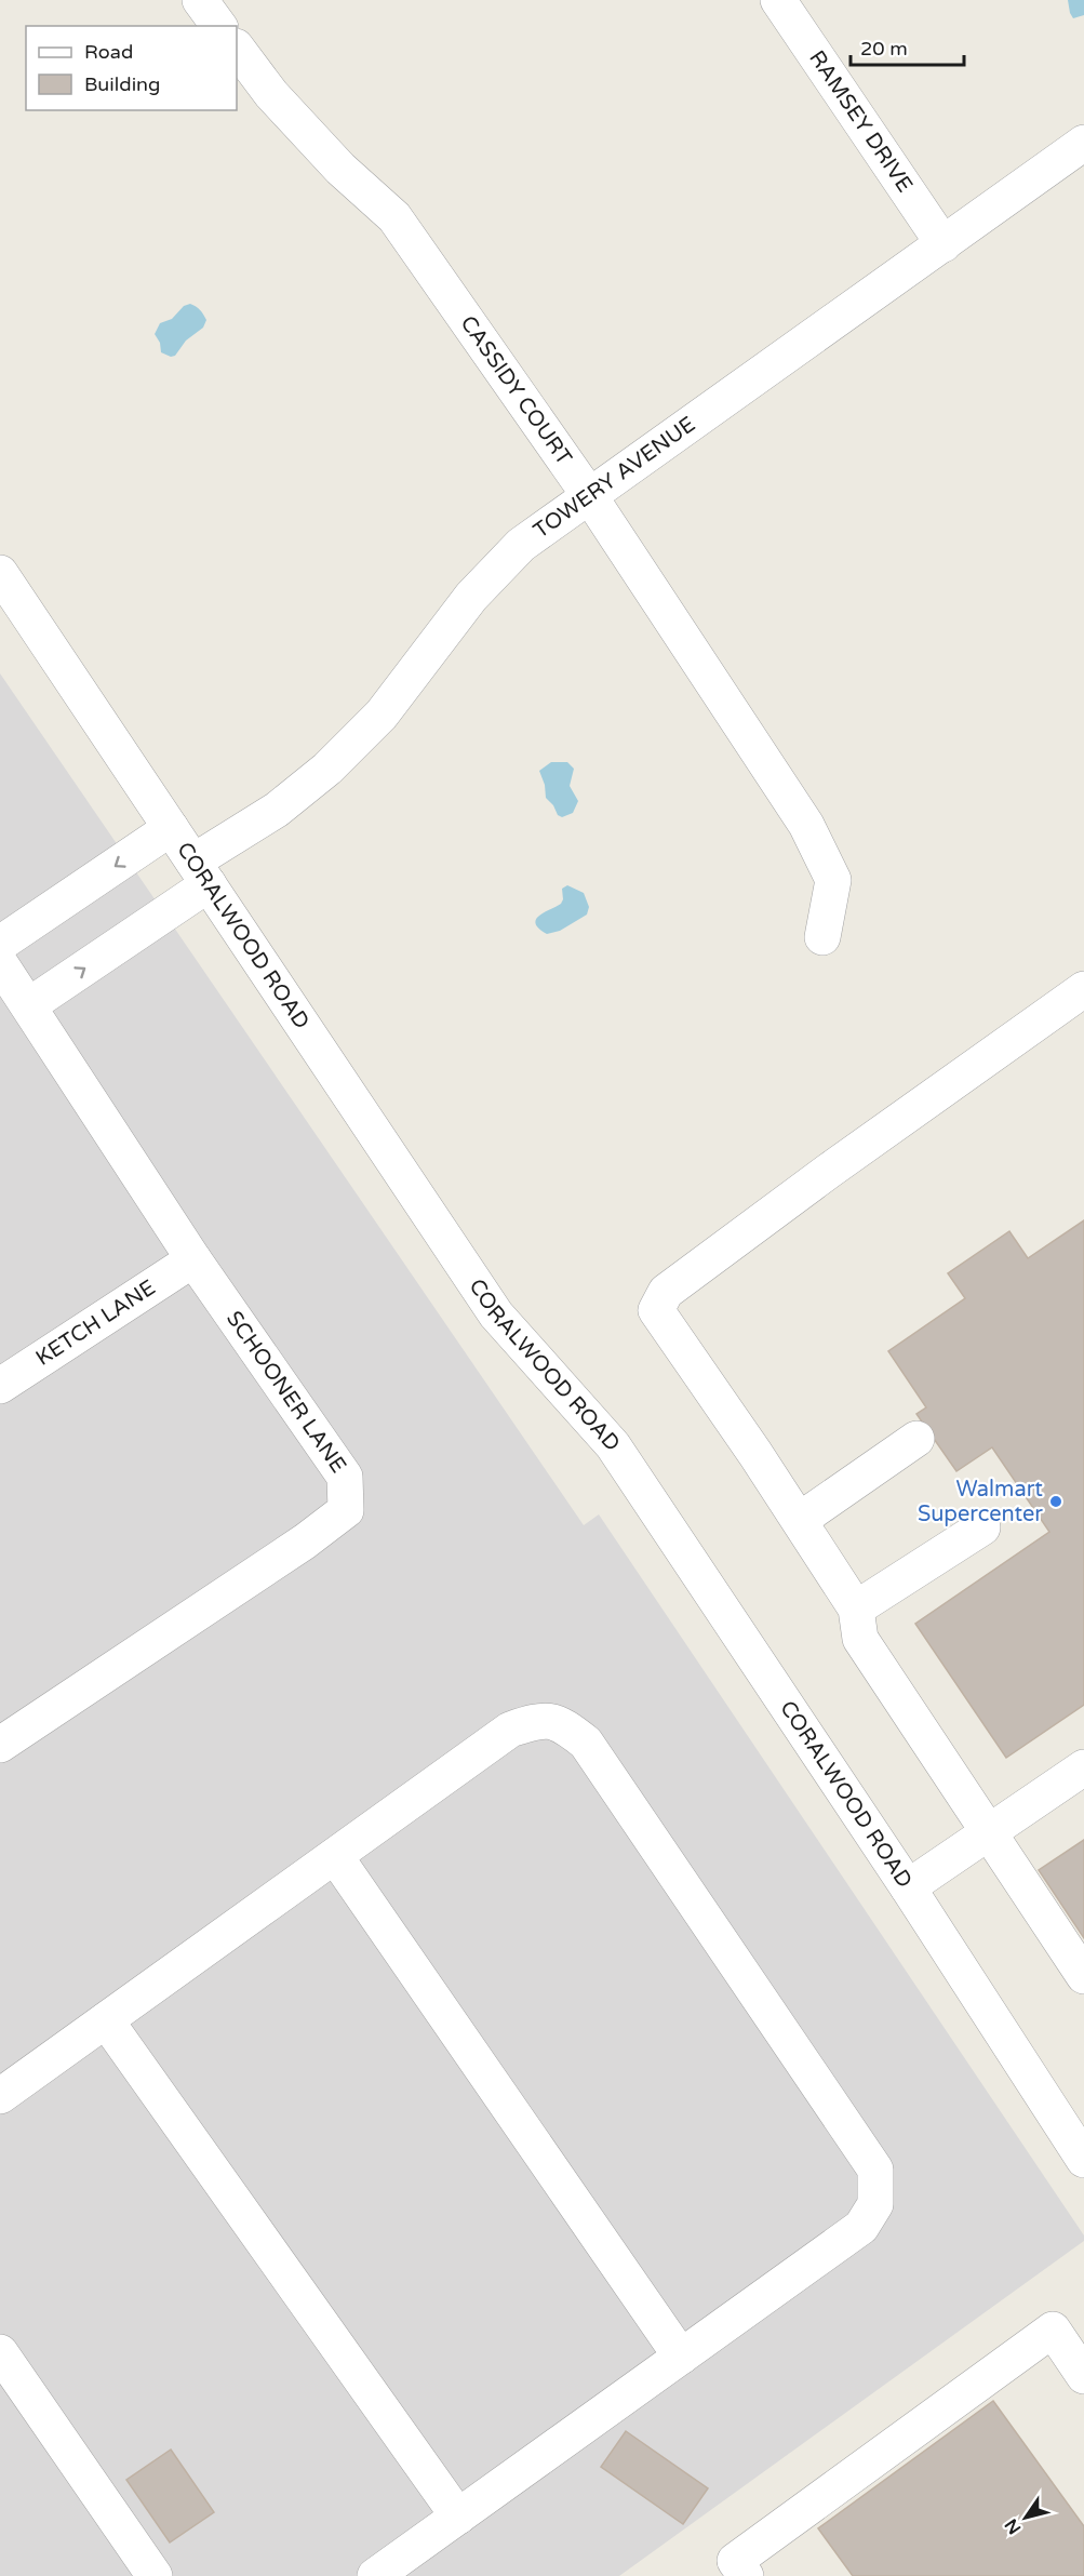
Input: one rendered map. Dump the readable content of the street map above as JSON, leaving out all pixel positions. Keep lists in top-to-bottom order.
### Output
{
  "streets": {
    "street": [
      "RAMSEY DRIVE",
      "CASSIDY COURT",
      "TOWERY AVENUE",
      "CORALWOOD ROAD",
      "KETCH LANE",
      "SCHOONER LANE"
    ]
  },
  "crossings": [
    ["RAMSEY DRIVE", "TOWERY AVENUE"],
    ["CASSIDY COURT", "TOWERY AVENUE"],
    ["TOWERY AVENUE", "CORALWOOD ROAD"],
    ["TOWERY AVENUE", "SCHOONER LANE"],
    ["KETCH LANE", "SCHOONER LANE"]
  ],
  "places": ["Walmart Supercenter"],
  "legend": ["Road", "Building"],
  "scale_bar": "20 m",
  "north": "bottom left"
}
